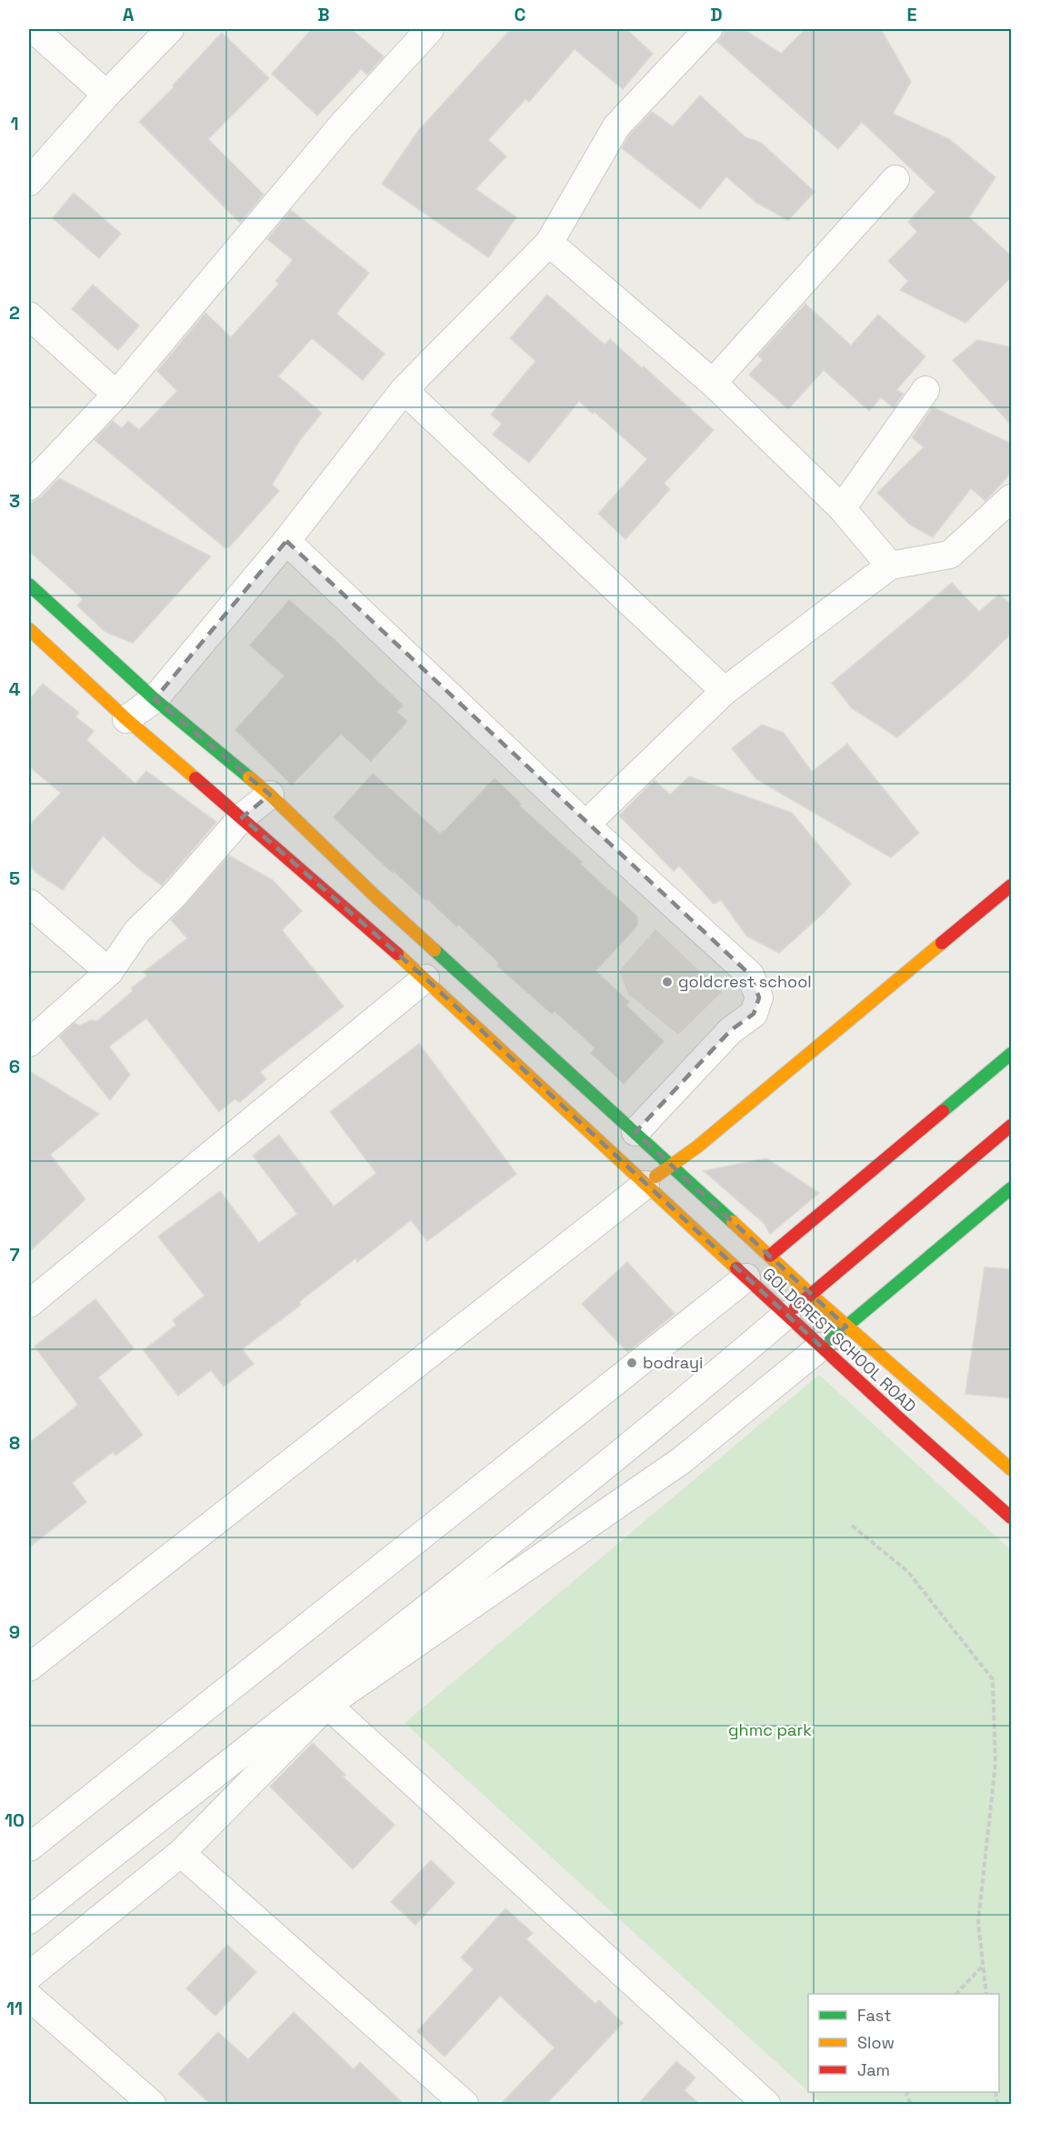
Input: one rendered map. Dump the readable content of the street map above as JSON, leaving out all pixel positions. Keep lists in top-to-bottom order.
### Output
{
  "streets": {
    "street": ["GOLDCREST SCHOOL ROAD"]
  },
  "parks": ["ghmc park"],
  "places": ["goldcrest school", "bodrayi"],
  "legend": ["Fast", "Slow", "Jam"],
  "grid": {
    "columns": [
      "A",
      "B",
      "C",
      "D",
      "E"
    ],
    "rows": [
      "1",
      "2",
      "3",
      "4",
      "5",
      "6",
      "7",
      "8",
      "9",
      "10",
      "11"
    ]
  }
}
